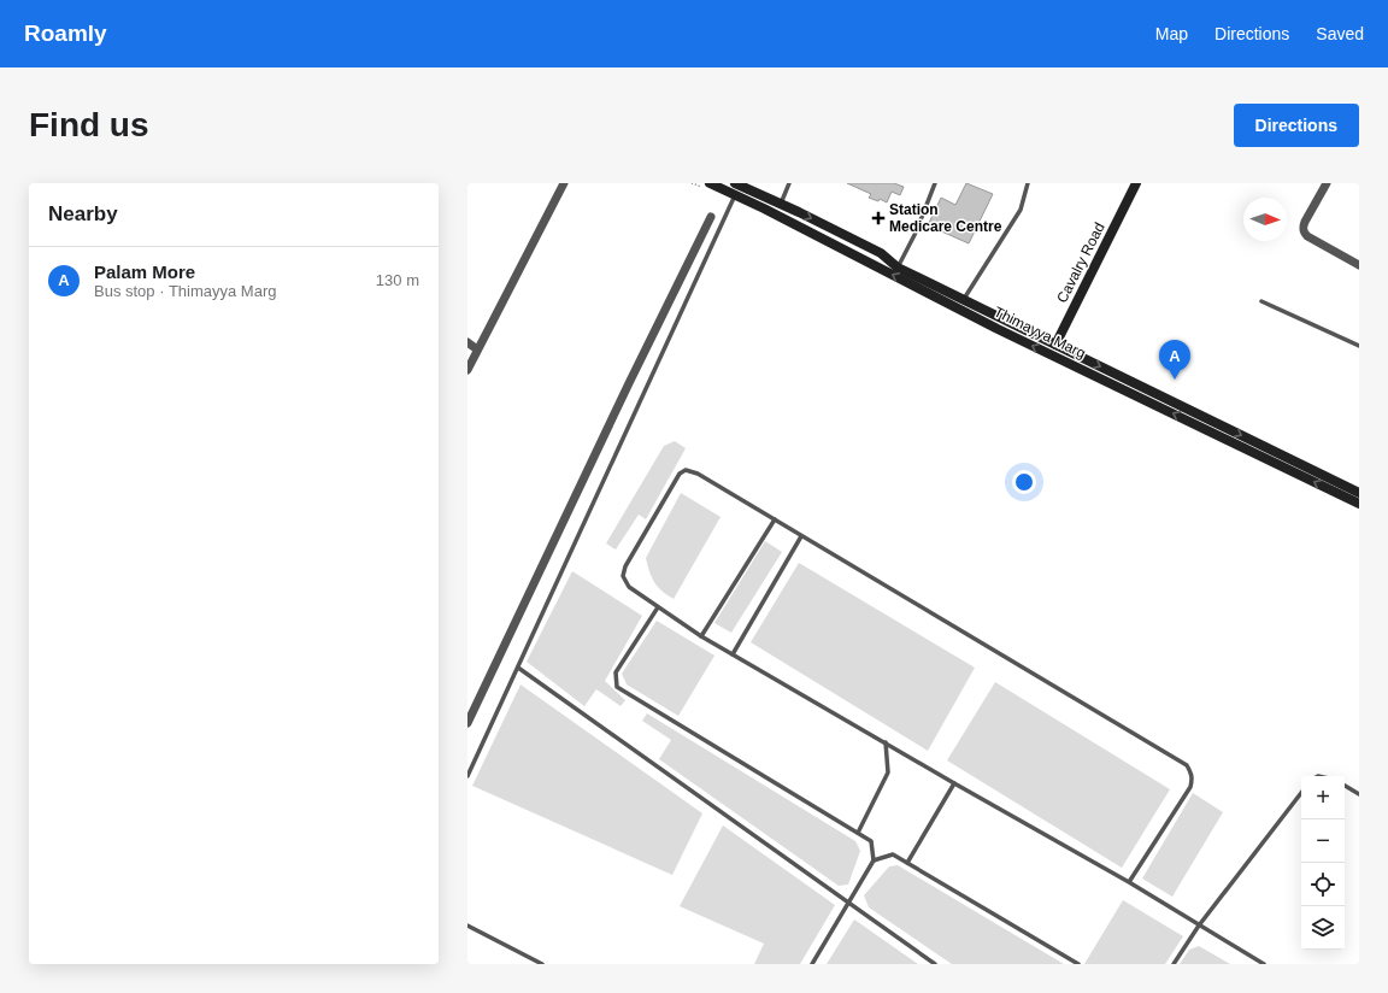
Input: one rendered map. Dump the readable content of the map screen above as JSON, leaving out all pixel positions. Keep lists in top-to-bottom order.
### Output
{
  "streets": {
    "street": ["Cavalry Road", "Thimayya Marg"]
  },
  "crossings": [
    ["Cavalry Road", "Thimayya Marg"]
  ],
  "places": {
    "health": ["Station Medicare Centre"]
  },
  "north": "right",
  "page": {
    "header": "Roamly",
    "nav": ["Map", "Directions", "Saved"],
    "buttons": "Directions",
    "title": "Find us",
    "heading": "Nearby",
    "list": [
      {
        "mark": "A",
        "name": "Palam More",
        "note": "Bus stop · Thimayya Marg",
        "value": "130 m"
      }
    ],
    "pins": "A",
    "map_buttons": ["+", "−"]
  }
}
